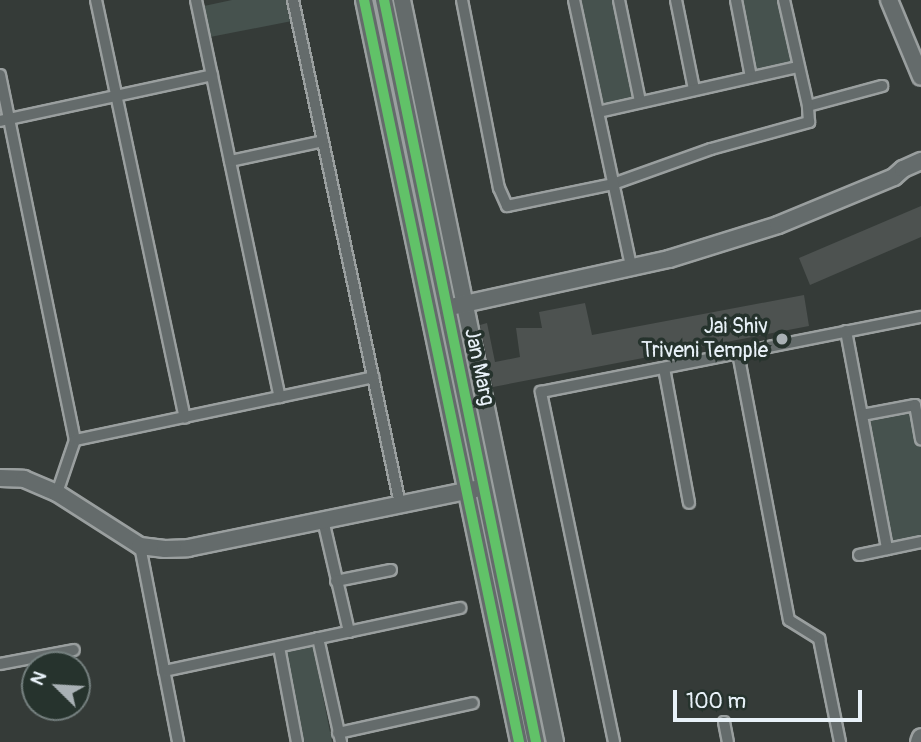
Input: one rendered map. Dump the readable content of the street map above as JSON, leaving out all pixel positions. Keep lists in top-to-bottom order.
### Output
{
  "streets": {
    "street": ["Jan Marg"]
  },
  "places": ["Jai Shiv Triveni Temple"],
  "scale_bar": "100 m",
  "north": "top left"
}
